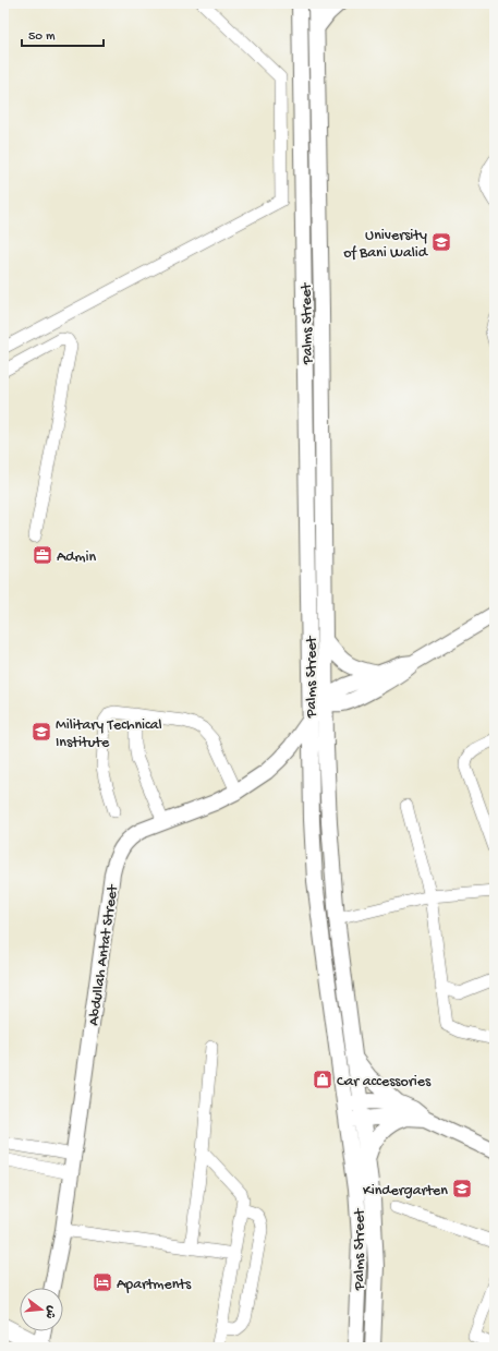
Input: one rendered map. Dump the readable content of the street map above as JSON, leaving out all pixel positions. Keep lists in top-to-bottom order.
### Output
{
  "streets": {
    "main road": ["Palms Street", "Abdullah Antat Street"]
  },
  "crossings": [
    ["Palms Street", "Abdullah Antat Street"]
  ],
  "places": {
    "school or university": ["University of Bani Walid", "Military Technical Institute", "Kindergarten"],
    "office": ["Admin"],
    "shop": ["Car accessories"],
    "hotel": ["Apartments"]
  },
  "scale_bar": "50 m",
  "north": "right"
}
